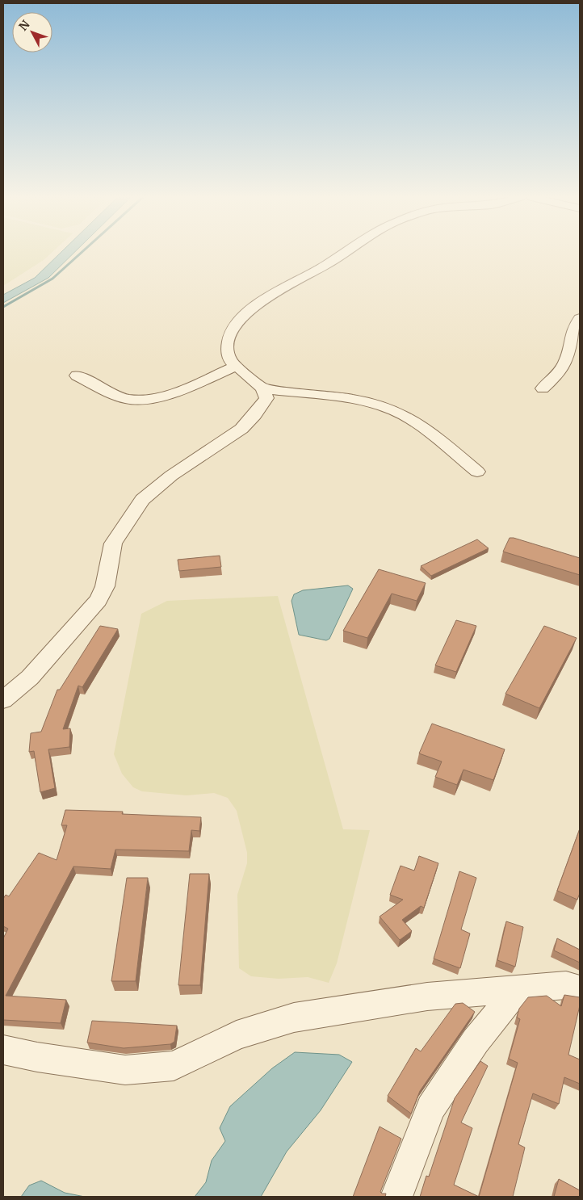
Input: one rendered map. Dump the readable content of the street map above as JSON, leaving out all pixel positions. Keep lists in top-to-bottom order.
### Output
{
  "north": "top left"
}
